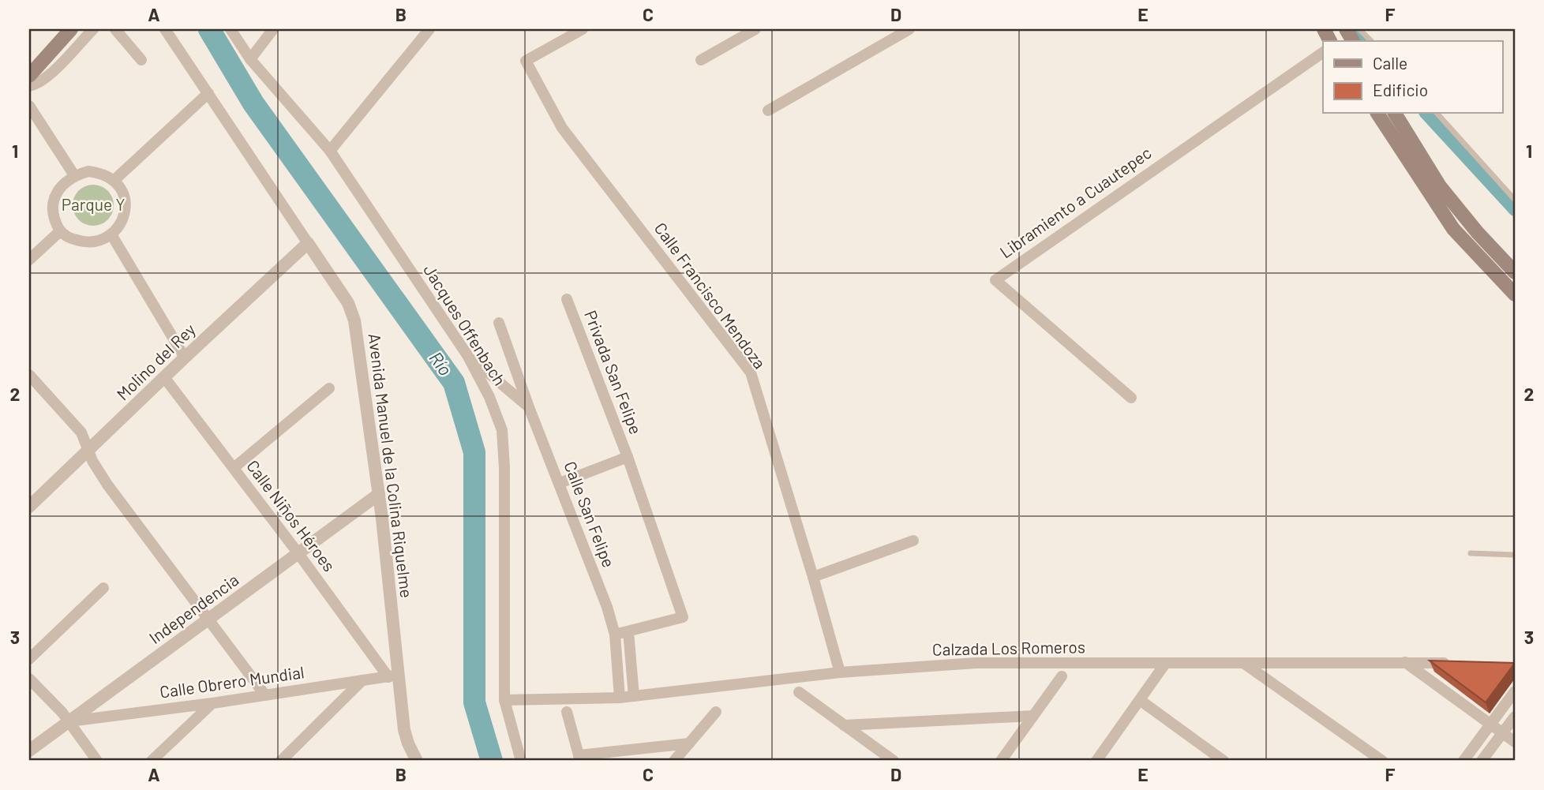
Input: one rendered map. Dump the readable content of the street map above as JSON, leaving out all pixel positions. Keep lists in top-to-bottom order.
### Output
{
  "streets": {
    "street": [
      "Libramiento a Cuautepec",
      "Calle Francisco Mendoza",
      "Jacques Offenbach",
      "Molino del Rey",
      "Privada San Felipe",
      "Avenida Manuel de la Colina Riquelme",
      "Calle San Felipe",
      "Calle Niños Héroes",
      "Independencia",
      "Calzada Los Romeros",
      "Calle Obrero Mundial"
    ]
  },
  "crossings": [
    ["Calle Francisco Mendoza", "Calzada Los Romeros"],
    ["Jacques Offenbach", "Calzada Los Romeros"],
    ["Molino del Rey", "Avenida Manuel de la Colina Riquelme"],
    ["Molino del Rey", "Calle Niños Héroes"],
    ["Avenida Manuel de la Colina Riquelme", "Calle Niños Héroes"],
    ["Avenida Manuel de la Colina Riquelme", "Independencia"],
    ["Avenida Manuel de la Colina Riquelme", "Calle Obrero Mundial"],
    ["Calle San Felipe", "Calzada Los Romeros"],
    ["Calle Niños Héroes", "Independencia"],
    ["Calle Niños Héroes", "Calle Obrero Mundial"],
    ["Independencia", "Calle Obrero Mundial"]
  ],
  "water": ["Río"],
  "parks": ["Parque Y"],
  "legend": ["Calle", "Edificio"],
  "grid": {
    "columns": [
      "A",
      "B",
      "C",
      "D",
      "E",
      "F"
    ],
    "rows": ["1", "2", "3"]
  }
}
